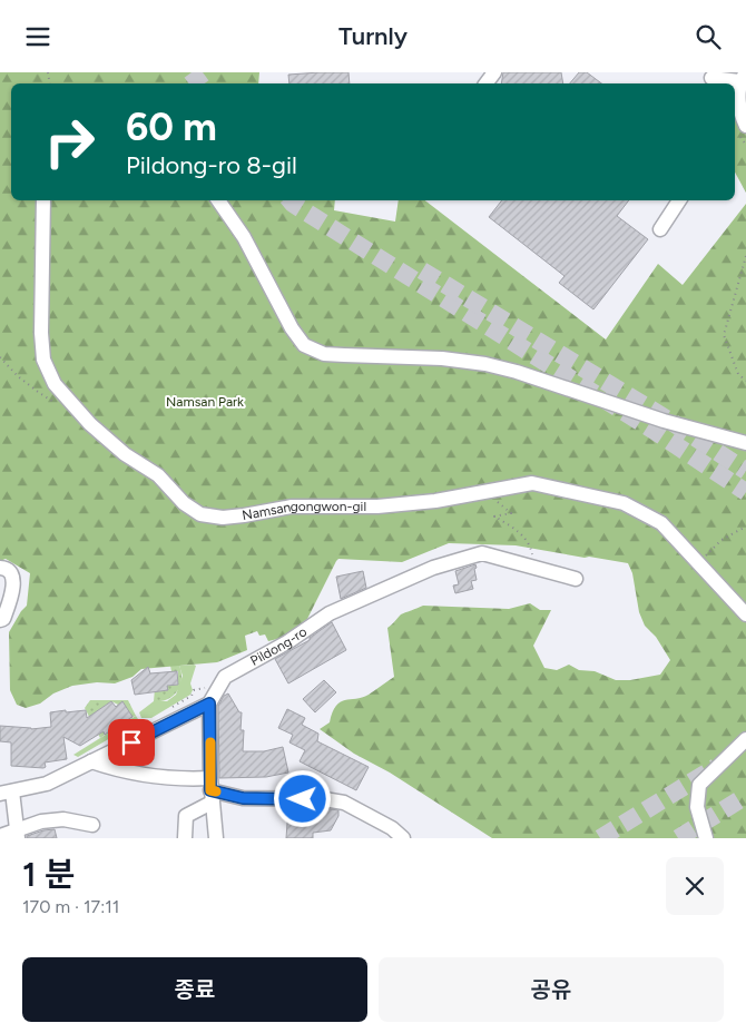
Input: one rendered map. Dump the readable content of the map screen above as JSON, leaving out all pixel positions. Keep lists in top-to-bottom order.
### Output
{
  "streets": {
    "street": ["Namsangongwon-gil", "Pildong-ro"]
  },
  "parks": ["Namsan Park"],
  "page": {
    "header": "Turnly",
    "turn": ["60 m", "Pildong-ro 8-gil"],
    "heading": ["1 분", "170 m · 17:11"],
    "buttons": ["종료", "공유"]
  }
}
